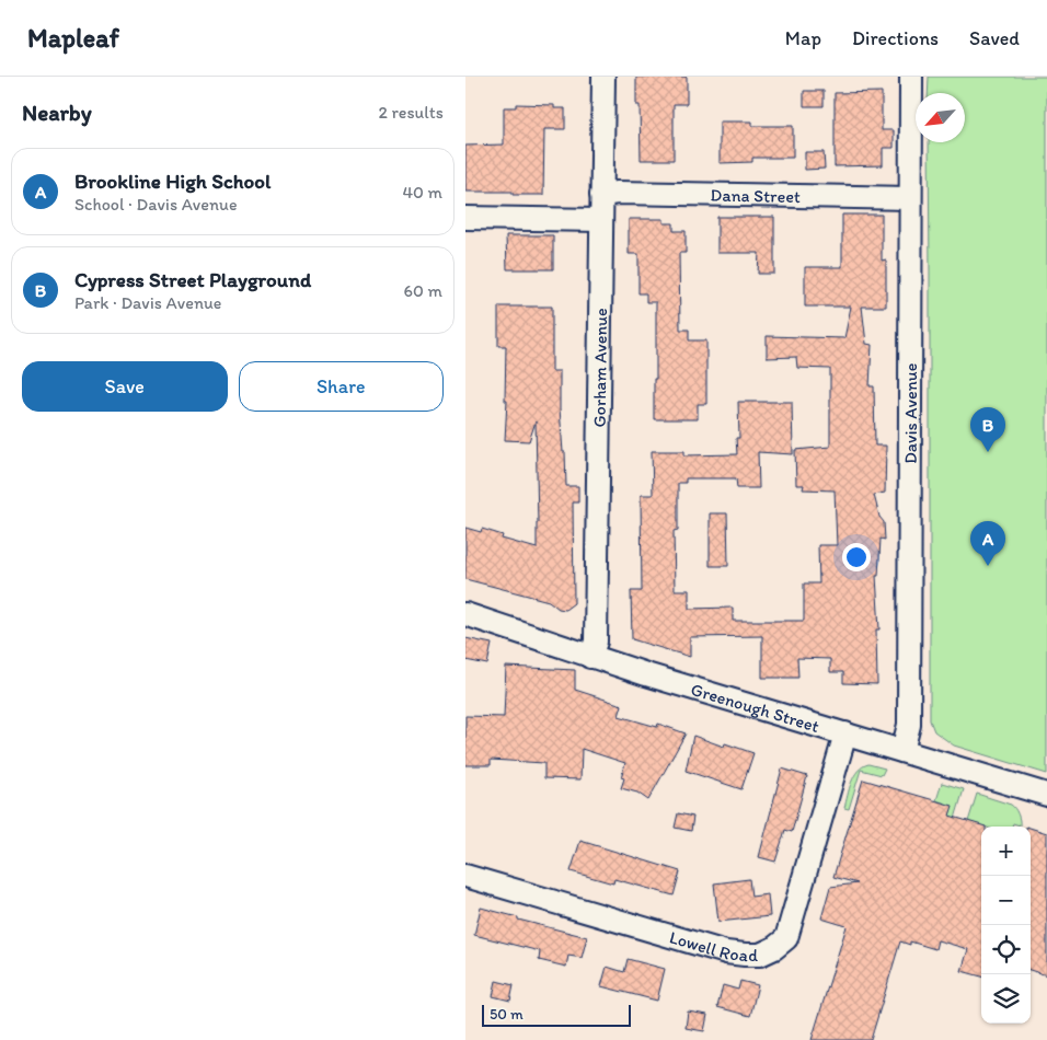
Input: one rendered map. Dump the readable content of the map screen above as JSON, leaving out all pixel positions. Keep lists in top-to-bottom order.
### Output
{
  "streets": {
    "street": [
      "Dana Street",
      "Gorham Avenue",
      "Davis Avenue",
      "Greenough Street",
      "Lowell Road"
    ]
  },
  "crossings": [
    ["Dana Street", "Gorham Avenue"],
    ["Dana Street", "Davis Avenue"],
    ["Gorham Avenue", "Greenough Street"],
    ["Davis Avenue", "Greenough Street"],
    ["Greenough Street", "Lowell Road"]
  ],
  "scale_bar": "50 m",
  "north": "bottom left",
  "page": {
    "header": "Mapleaf",
    "nav": ["Map", "Directions", "Saved"],
    "heading": ["Nearby", "2 results"],
    "list": [
      {
        "mark": "A",
        "name": "Brookline High School",
        "note": "School · Davis Avenue",
        "value": "40 m"
      },
      {
        "mark": "B",
        "name": "Cypress Street Playground",
        "note": "Park · Davis Avenue",
        "value": "60 m"
      }
    ],
    "buttons": ["Save", "Share"],
    "pins": ["B", "A"],
    "map_buttons": ["+", "−"],
    "scale": "50 m"
  }
}
